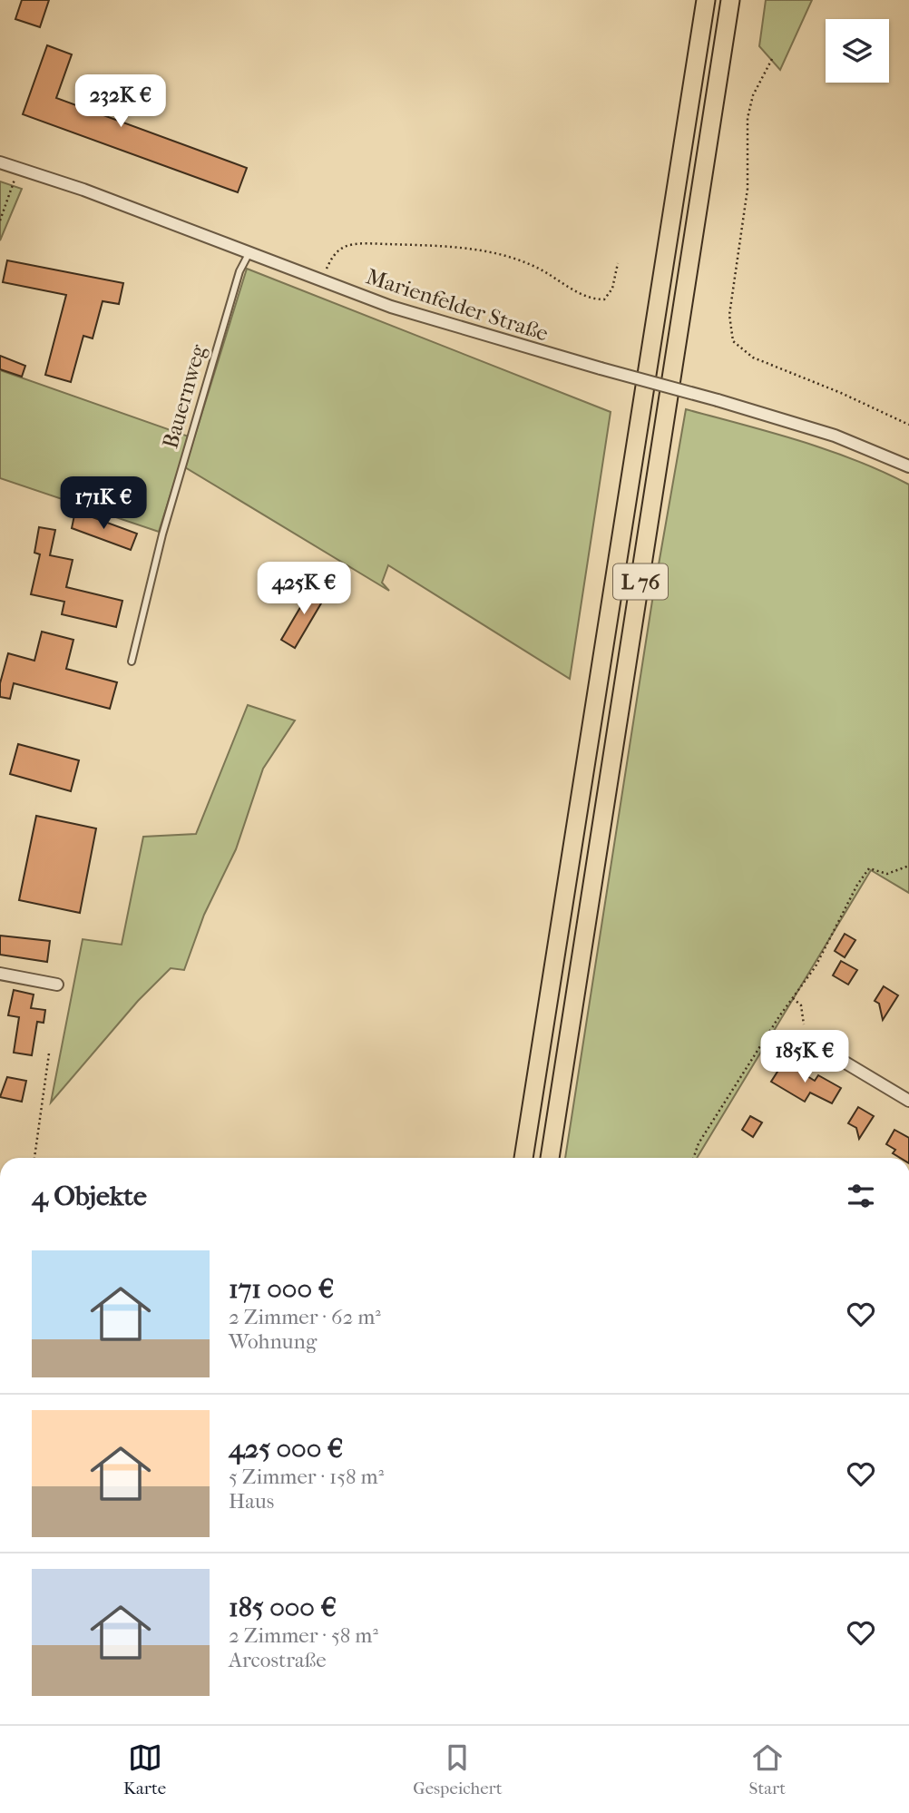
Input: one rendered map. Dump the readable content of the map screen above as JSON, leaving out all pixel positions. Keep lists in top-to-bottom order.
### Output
{
  "streets": {
    "main road": ["L 76"],
    "street": ["Marienfelder Straße"],
    "lane": ["Bauernweg"]
  },
  "crossings": [
    ["Marienfelder Straße", "Bauernweg"]
  ],
  "page": {
    "price": [
      "232K €",
      "171K €",
      "425K €",
      "185K €"
    ],
    "heading": "4 Objekte",
    "list": [
      {
        "name": "171 000 €",
        "note": "2 Zimmer · 62 m² · Wohnung"
      },
      {
        "name": "425 000 €",
        "note": "5 Zimmer · 158 m² · Haus"
      },
      {
        "name": "185 000 €",
        "note": "2 Zimmer · 58 m² · Arcostraße"
      }
    ],
    "tabs": ["Karte", "Gespeichert", "Start"]
  }
}
